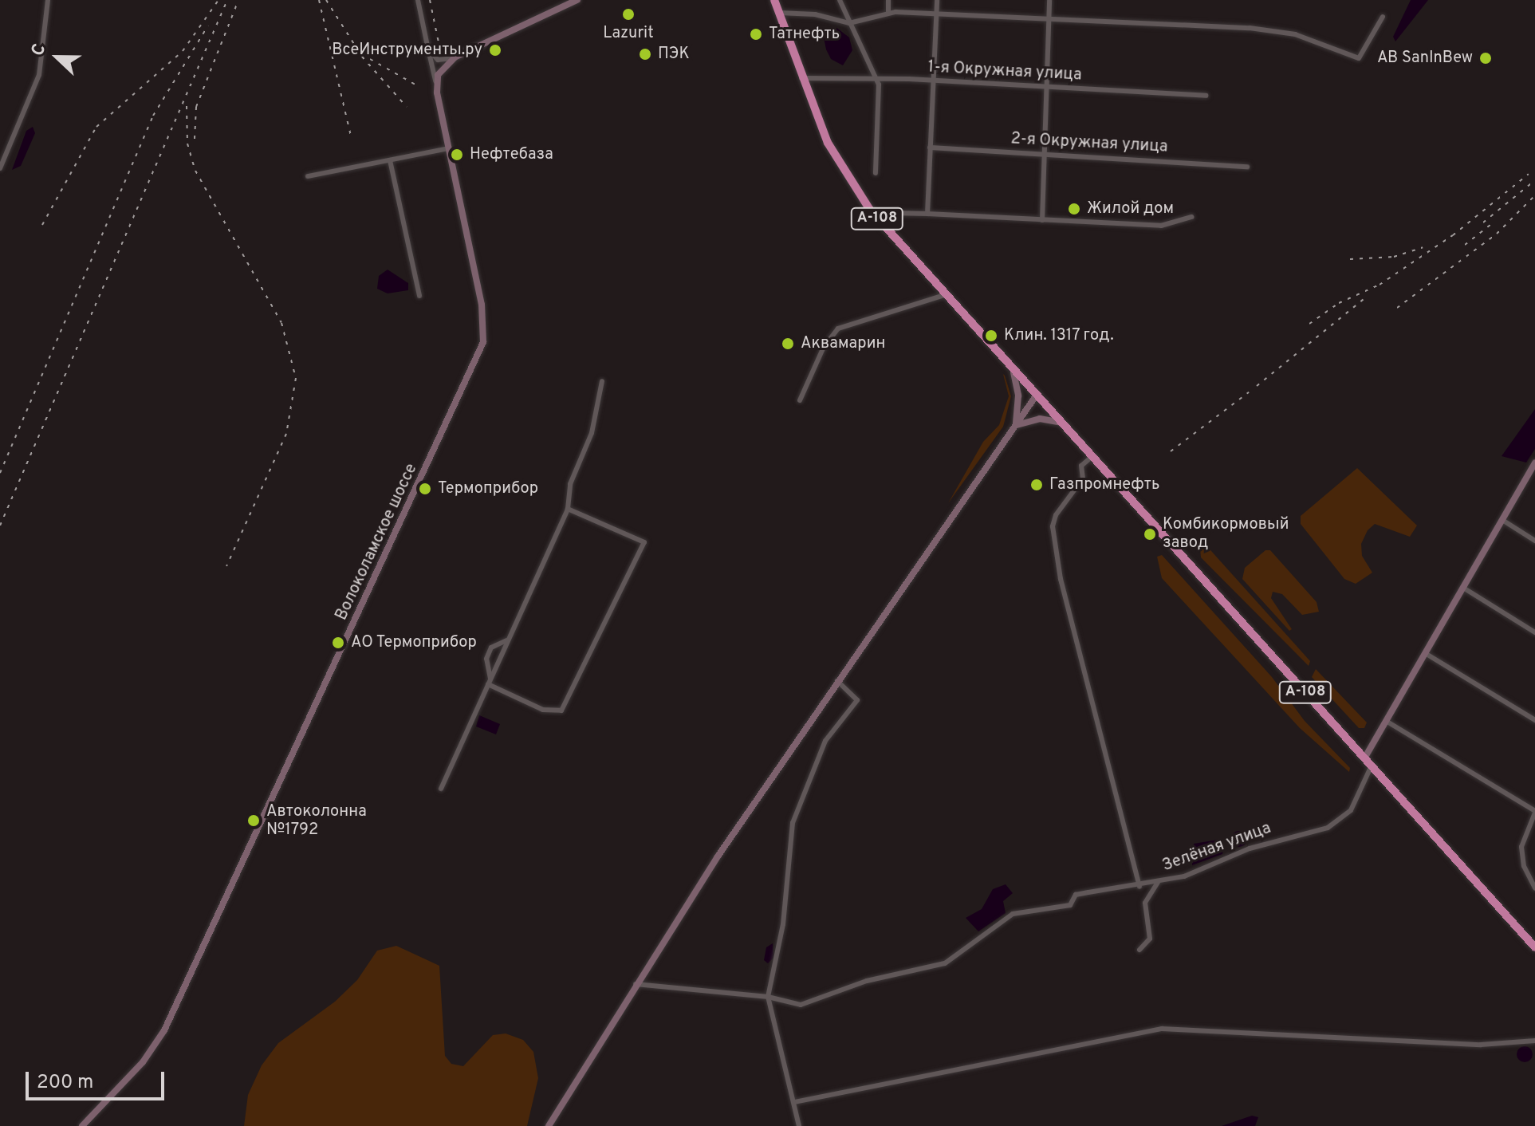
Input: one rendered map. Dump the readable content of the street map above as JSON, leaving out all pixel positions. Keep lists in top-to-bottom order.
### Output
{
  "streets": {
    "highway": ["А-108"],
    "street": [
      "1-я Окружная улица",
      "2-я Окружная улица",
      "Волоколамское шоссе",
      "Зелёная улица"
    ]
  },
  "crossings": [
    ["1-я Окружная улица", "А-108"],
    ["А-108", "Зелёная улица"]
  ],
  "places": [
    "Lazurit",
    "Татнефть",
    "ВсеИнструменты.ру",
    "ПЭК",
    "AB SanInBew",
    "Нефтебаза",
    "Жилой дом",
    "Клин. 1317 год.",
    "Аквамарин",
    "Газпромнефть",
    "Термоприбор",
    "Комбикормовый завод",
    "АО Термоприбор",
    "Автоколонна №1792"
  ],
  "scale_bar": "200 m",
  "north": "left"
}
